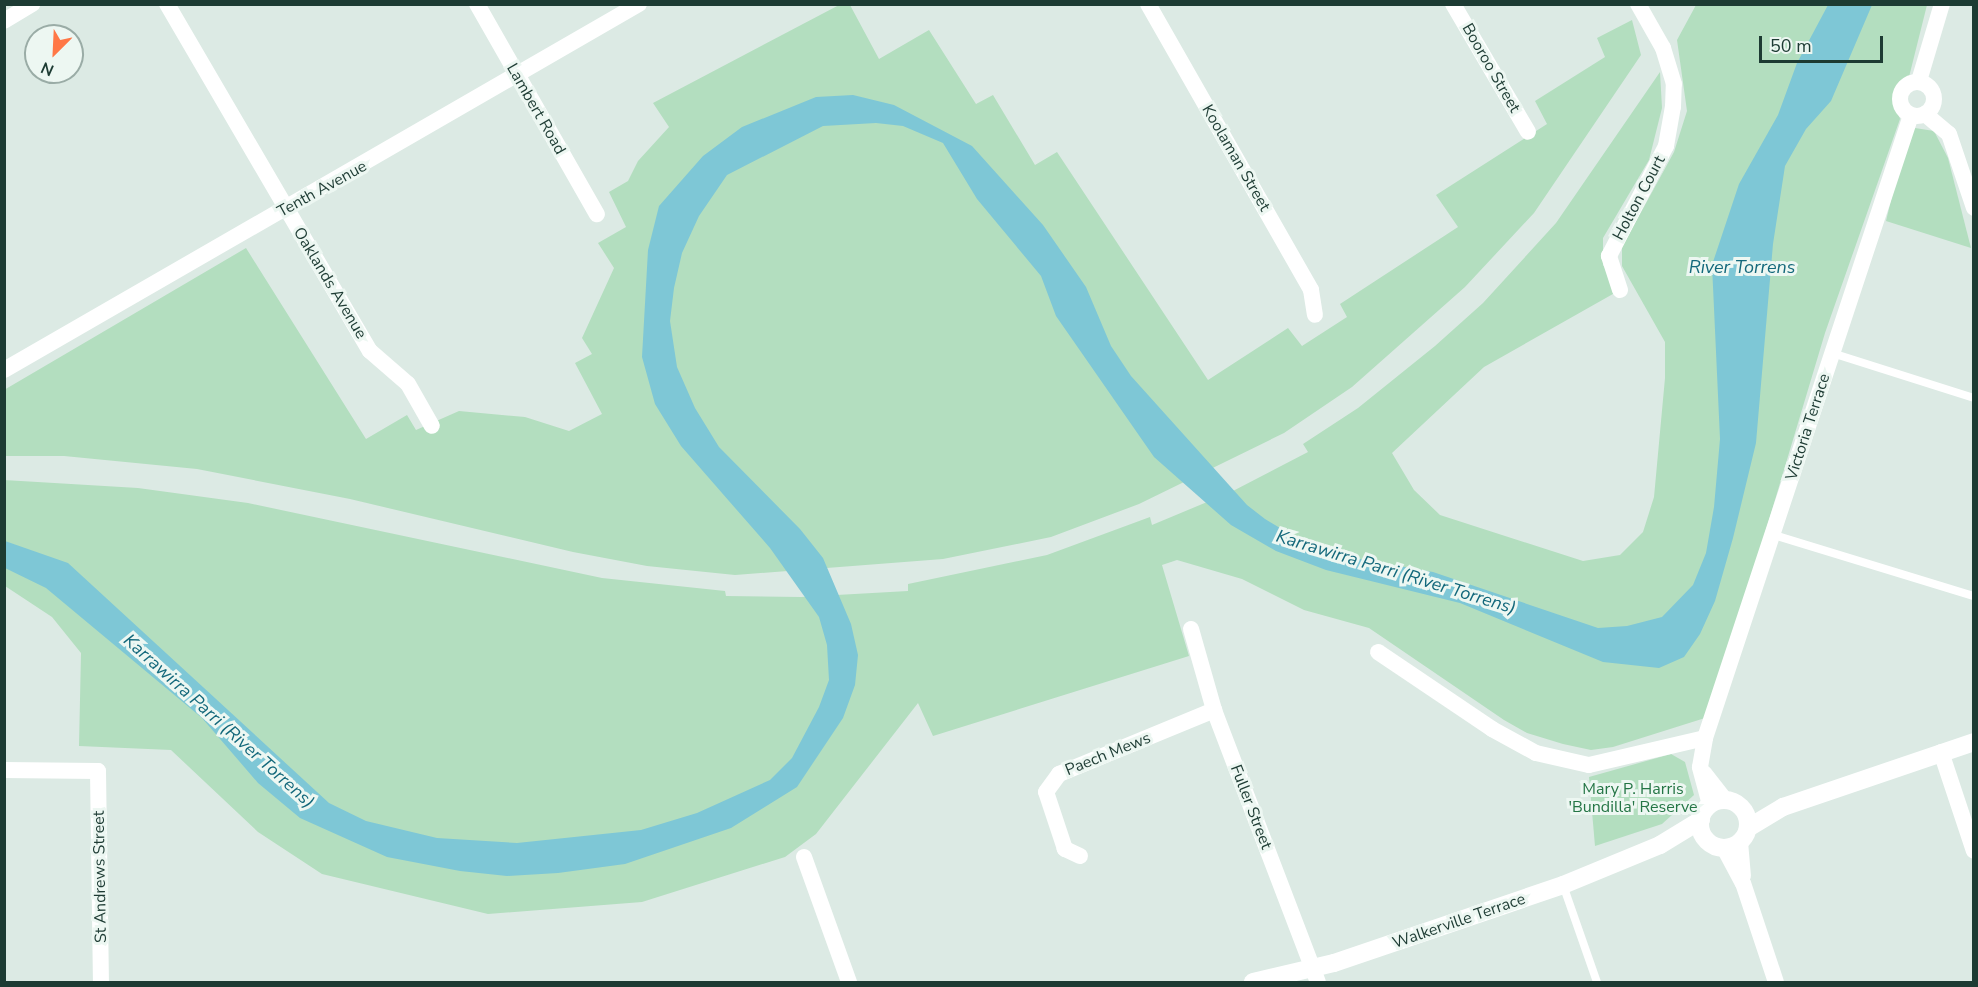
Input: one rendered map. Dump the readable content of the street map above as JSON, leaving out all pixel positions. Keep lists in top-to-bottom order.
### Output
{
  "streets": {
    "street": [
      "Booroo Street",
      "Lambert Road",
      "Koolaman Street",
      "Tenth Avenue",
      "Holton Court",
      "Oaklands Avenue",
      "Victoria Terrace",
      "Paech Mews",
      "Fuller Street",
      "St Andrews Street",
      "Walkerville Terrace"
    ]
  },
  "crossings": [
    ["Lambert Road", "Tenth Avenue"],
    ["Tenth Avenue", "Oaklands Avenue"],
    ["Victoria Terrace", "Walkerville Terrace"],
    ["Paech Mews", "Fuller Street"],
    ["Fuller Street", "Walkerville Terrace"]
  ],
  "water": ["River Torrens", "Karrawirra Parri (River Torrens)"],
  "parks": ["Mary P. Harris 'Bundilla' Reserve"],
  "scale_bar": "50 m",
  "north": "bottom left"
}
